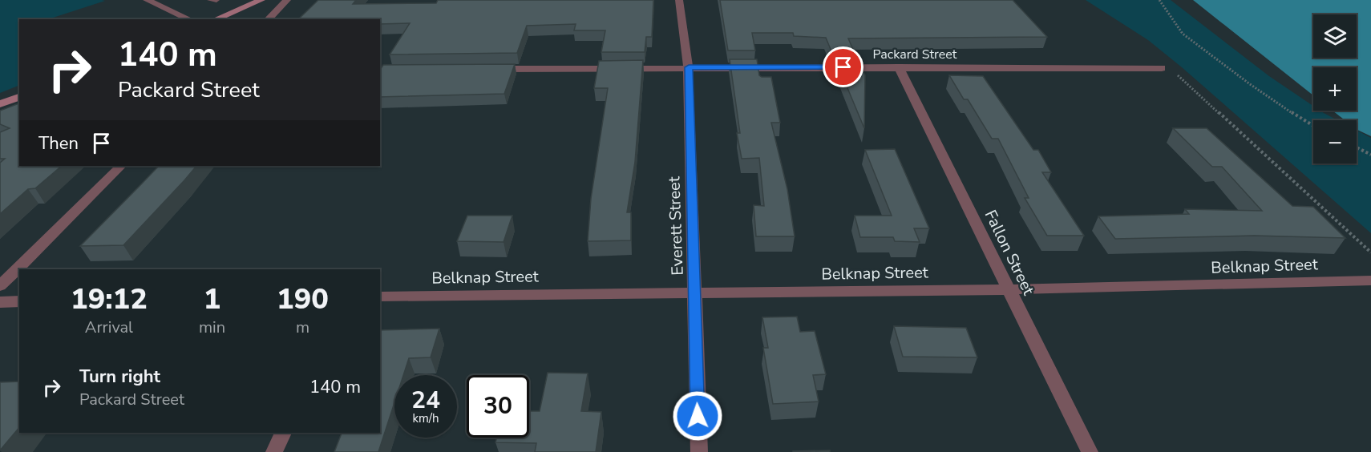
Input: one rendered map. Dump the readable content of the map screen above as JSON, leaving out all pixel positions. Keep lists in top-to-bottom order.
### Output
{
  "streets": {
    "street": [
      "Packard Street",
      "Everett Street",
      "Fallon Street",
      "Belknap Street"
    ]
  },
  "crossings": [
    ["Packard Street", "Everett Street"],
    ["Packard Street", "Fallon Street"],
    ["Everett Street", "Belknap Street"],
    ["Fallon Street", "Belknap Street"]
  ],
  "page": {
    "map_buttons": ["+", "−"],
    "turn": ["140 m", "Packard Street"],
    "then": "Then",
    "eta": [
      "19:12",
      "Arrival",
      "1",
      "min",
      "190",
      "m"
    ],
    "list": [
      {
        "name": "Turn right",
        "note": "Packard Street",
        "value": "140 m"
      }
    ],
    "speed": "24 km/h",
    "limit": "30"
  }
}
